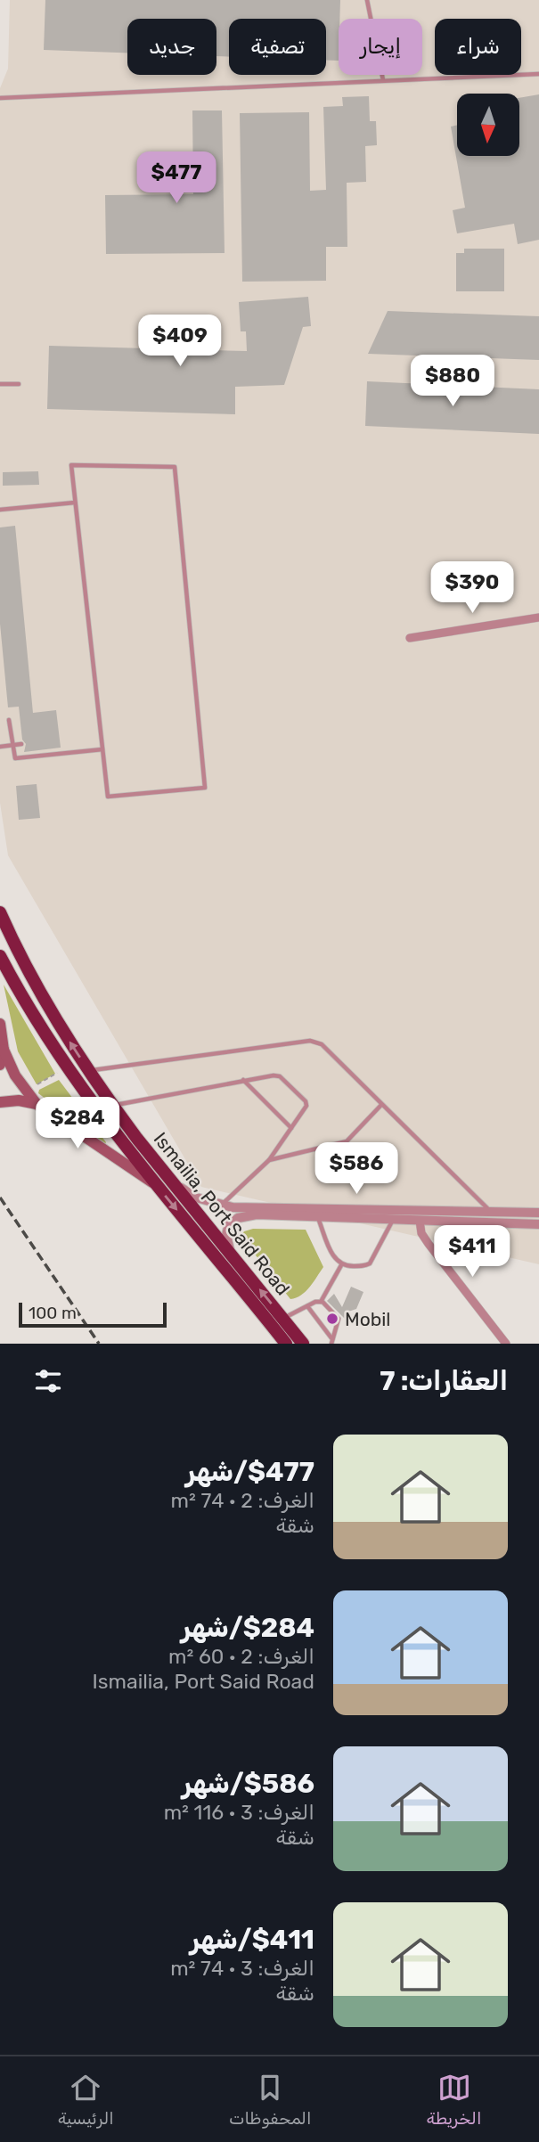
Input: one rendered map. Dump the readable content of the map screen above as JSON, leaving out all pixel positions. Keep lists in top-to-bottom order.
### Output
{
  "streets": {
    "highway": ["Ismailia, Port Said Road"]
  },
  "places": ["Mobil"],
  "scale_bar": "100 m",
  "north": "bottom",
  "page": {
    "chip": [
      "شراء",
      "إيجار",
      "تصفية",
      "جديد"
    ],
    "price": [
      "$477",
      "$409",
      "$880",
      "$390",
      "$284",
      "$586",
      "$411"
    ],
    "scale": "100 m",
    "heading": "العقارات: 7",
    "list": [
      {
        "name": "$477/شهر",
        "note": "الغرف: 2 · 74 m² · شقة"
      },
      {
        "name": "$284/شهر",
        "note": "الغرف: 2 · 60 m² · Ismailia, Port Said Road"
      },
      {
        "name": "$586/شهر",
        "note": "الغرف: 3 · 116 m² · شقة"
      },
      {
        "name": "$411/شهر",
        "note": "الغرف: 3 · 74 m² · شقة"
      }
    ],
    "tabs": ["الخريطة", "المحفوظات", "الرئيسية"]
  }
}
